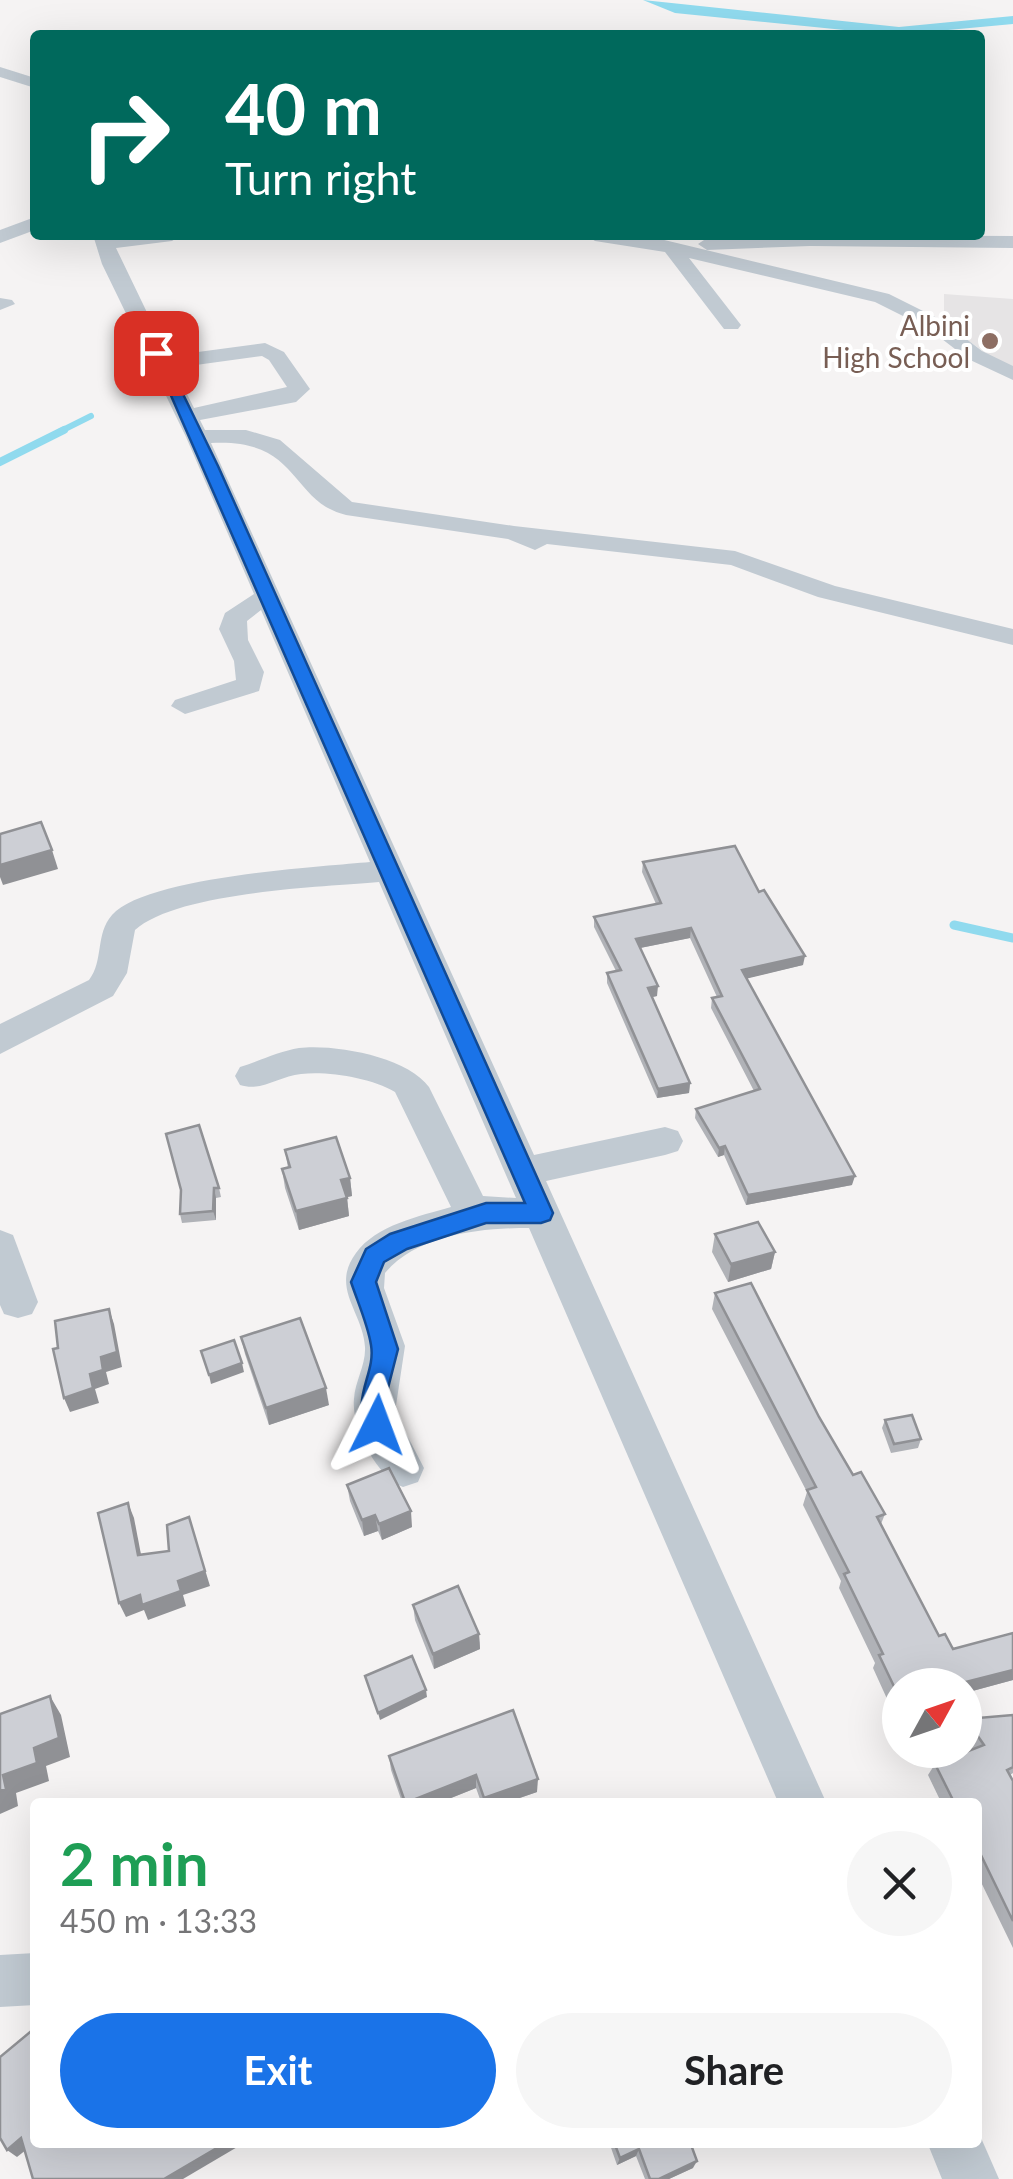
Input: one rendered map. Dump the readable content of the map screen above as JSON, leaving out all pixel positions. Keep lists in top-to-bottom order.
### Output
{
  "places": ["Albini High School"],
  "north": "top right",
  "page": {
    "turn": ["40 m", "Turn right"],
    "heading": ["2 min", "450 m · 13:33"],
    "buttons": ["Exit", "Share"]
  }
}
